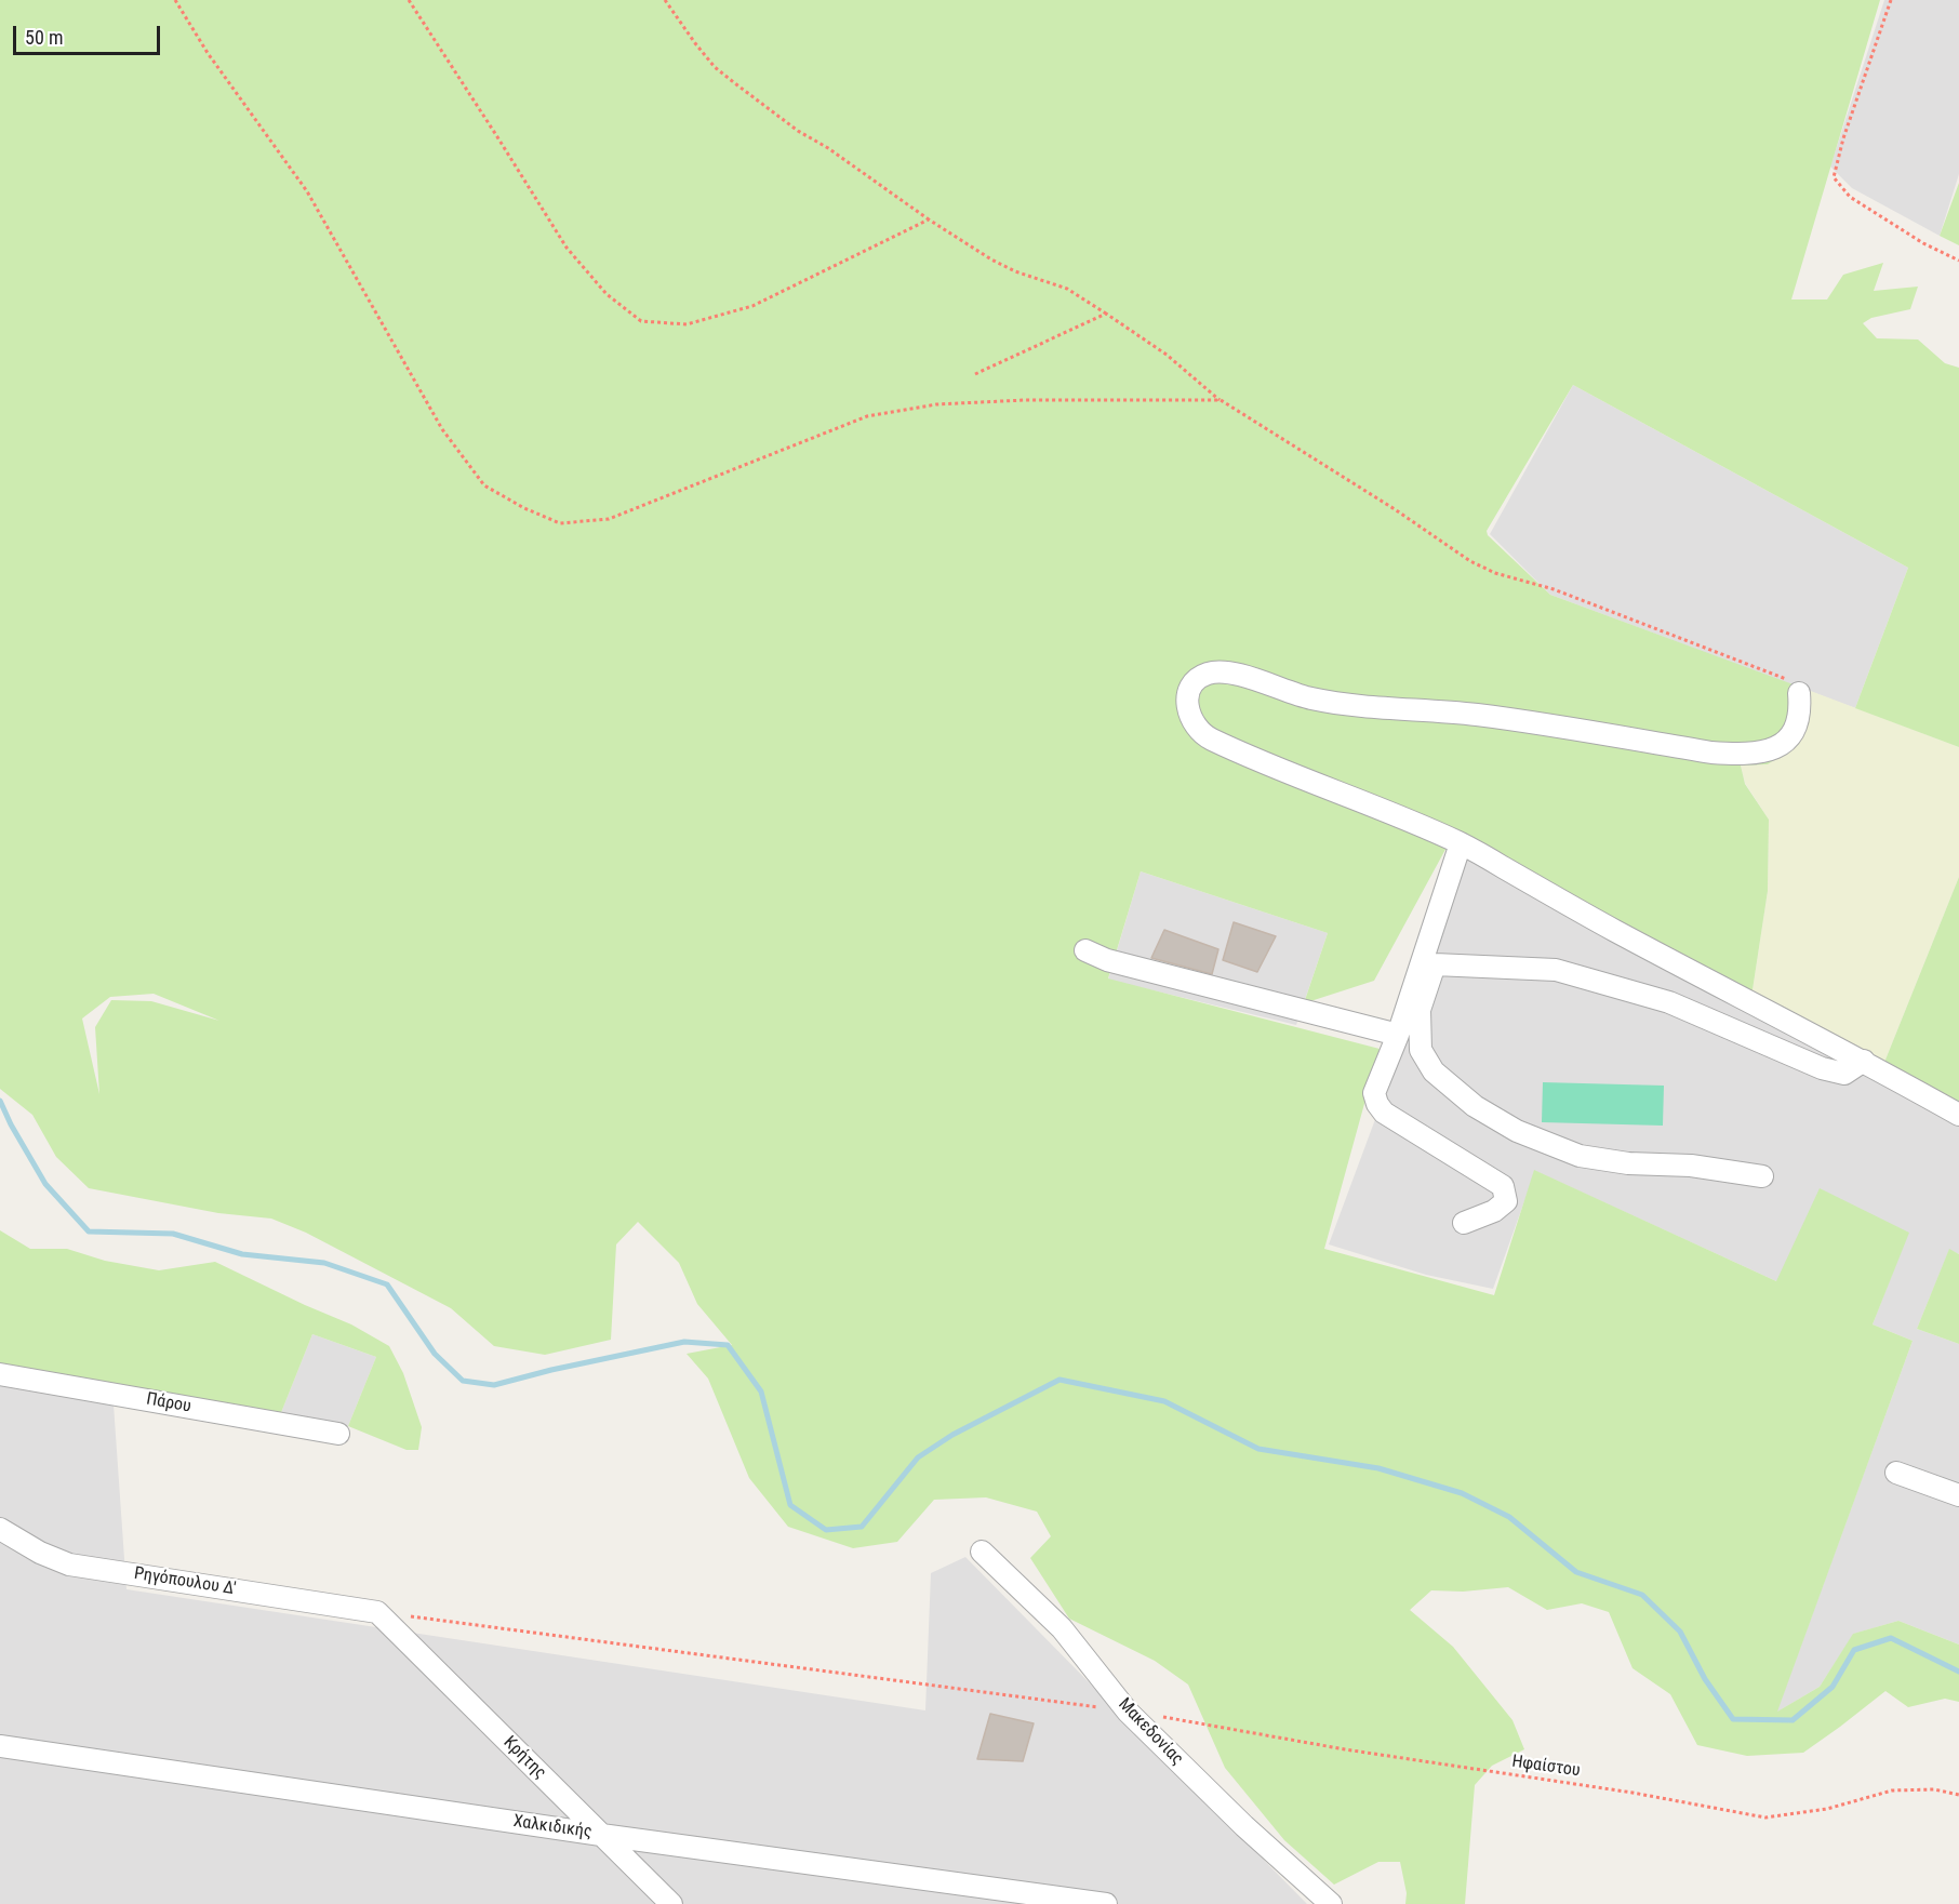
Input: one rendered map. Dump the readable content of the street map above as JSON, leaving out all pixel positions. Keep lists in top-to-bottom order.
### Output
{
  "streets": {
    "street": [
      "Πάρου",
      "Ρηγόπουλου Δ'",
      "Μακεδονίας",
      "Κρήτης",
      "Χαλκιδικής"
    ],
    "path": ["Ηφαίστου"]
  },
  "crossings": [
    ["Ρηγόπουλου Δ'", "Κρήτης"],
    ["Ρηγόπουλου Δ'", "Ηφαίστου"],
    ["Μακεδονίας", "Ηφαίστου"],
    ["Κρήτης", "Ηφαίστου"],
    ["Κρήτης", "Χαλκιδικής"]
  ],
  "scale_bar": "50 m"
}
